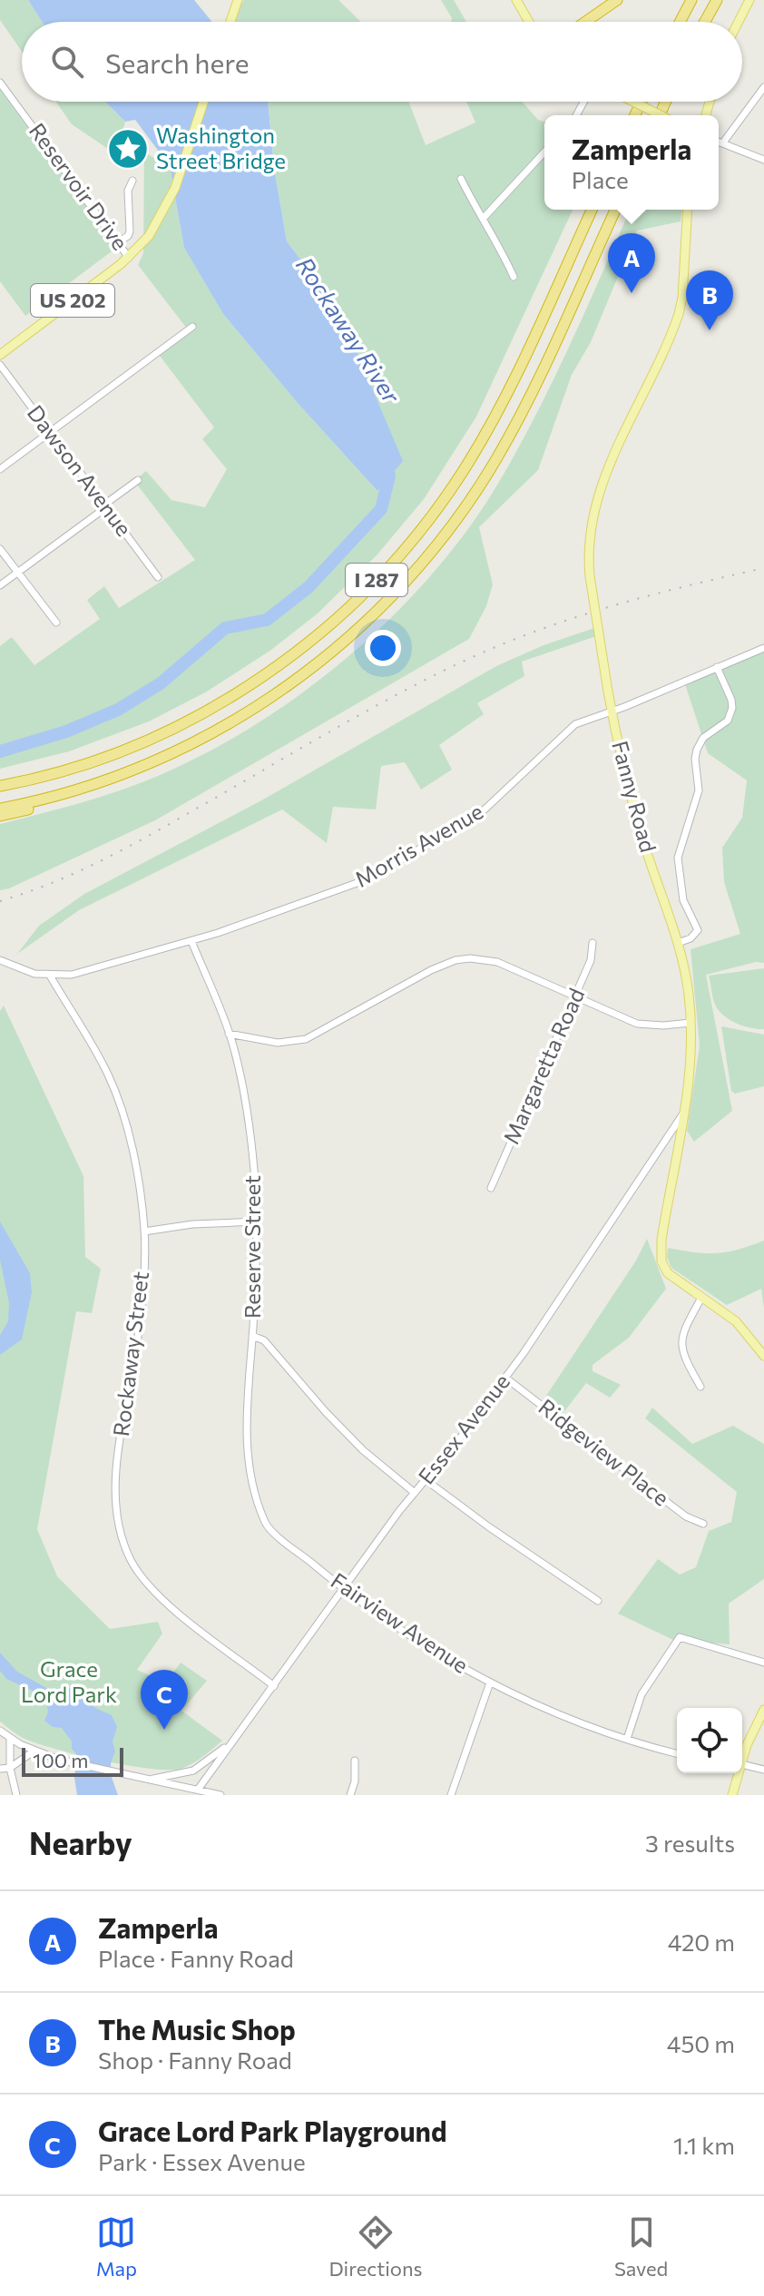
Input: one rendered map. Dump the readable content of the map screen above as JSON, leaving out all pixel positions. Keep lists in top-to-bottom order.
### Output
{
  "streets": {
    "highway": ["I 287"],
    "main road": ["US 202", "Fanny Road"],
    "street": [
      "Reservoir Drive",
      "Dawson Avenue",
      "Morris Avenue",
      "Margaretta Road",
      "Reserve Street",
      "Rockaway Street",
      "Essex Avenue",
      "Ridgeview Place",
      "Fairview Avenue"
    ]
  },
  "crossings": [
    ["Reservoir Drive", "US 202"],
    ["Fanny Road", "Morris Avenue"],
    ["Fanny Road", "Essex Avenue"],
    ["Morris Avenue", "Reserve Street"],
    ["Morris Avenue", "Rockaway Street"],
    ["Reserve Street", "Essex Avenue"],
    ["Reserve Street", "Fairview Avenue"],
    ["Rockaway Street", "Essex Avenue"],
    ["Essex Avenue", "Ridgeview Place"],
    ["Essex Avenue", "Fairview Avenue"]
  ],
  "water": ["Rockaway River"],
  "parks": ["Grace Lord Park"],
  "places": {
    "place": ["Washington Street Bridge"]
  },
  "scale_bar": "100 m",
  "page": {
    "search": "Search here",
    "popup": ["Zamperla", "Place"],
    "pins": ["A", "B", "C"],
    "scale": "100 m",
    "heading": ["Nearby", "3 results"],
    "list": [
      {
        "mark": "A",
        "name": "Zamperla",
        "note": "Place · Fanny Road",
        "value": "420 m"
      },
      {
        "mark": "B",
        "name": "The Music Shop",
        "note": "Shop · Fanny Road",
        "value": "450 m"
      },
      {
        "mark": "C",
        "name": "Grace Lord Park Playground",
        "note": "Park · Essex Avenue",
        "value": "1.1 km"
      }
    ],
    "nav": ["Map", "Directions", "Saved"]
  }
}
